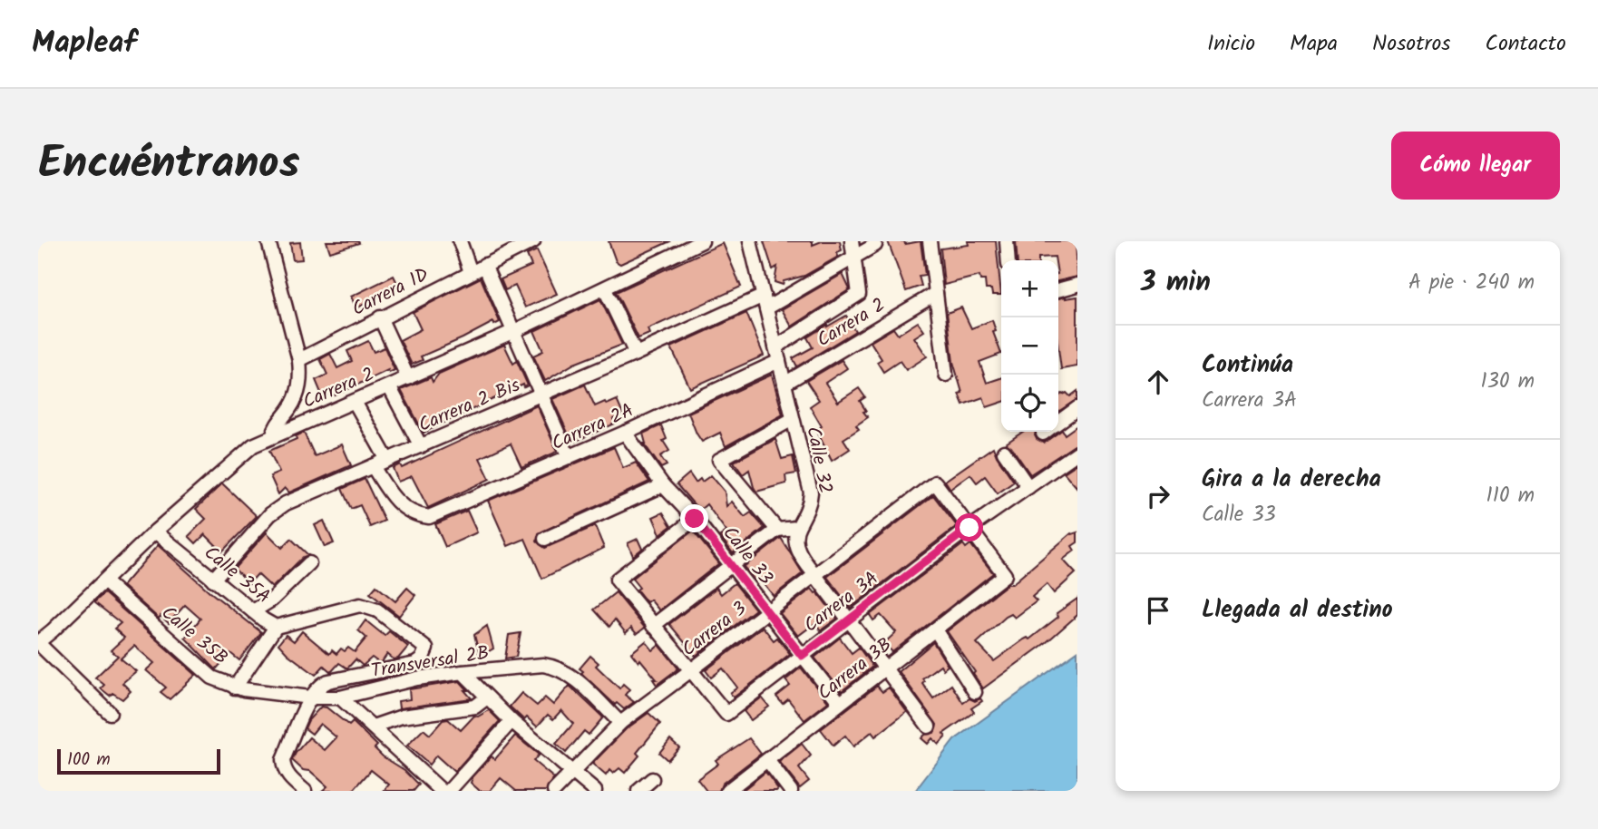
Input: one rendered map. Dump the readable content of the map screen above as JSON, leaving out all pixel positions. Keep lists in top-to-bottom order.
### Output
{
  "streets": {
    "street": [
      "Carrera 1D",
      "Carrera 2",
      "Carrera 2 Bis",
      "Carrera 2A",
      "Calle 32",
      "Calle 33",
      "Calle 35A",
      "Carrera 3A",
      "Carrera 3",
      "Calle 35B",
      "Transversal 2B",
      "Carrera 3B"
    ]
  },
  "crossings": [
    ["Carrera 2", "Calle 32"],
    ["Carrera 2", "Calle 35A"],
    ["Carrera 2", "Calle 35B"],
    ["Carrera 2 Bis", "Carrera 2A"],
    ["Carrera 2 Bis", "Calle 32"],
    ["Carrera 2 Bis", "Calle 35A"],
    ["Carrera 2A", "Calle 32"],
    ["Carrera 2A", "Calle 33"],
    ["Calle 33", "Carrera 3A"],
    ["Calle 33", "Carrera 3"],
    ["Calle 33", "Carrera 3B"],
    ["Calle 35A", "Calle 35B"],
    ["Calle 35A", "Transversal 2B"],
    ["Carrera 3A", "Carrera 3"],
    ["Carrera 3A", "Carrera 3B"],
    ["Carrera 3", "Transversal 2B"],
    ["Carrera 3", "Carrera 3B"],
    ["Calle 35B", "Transversal 2B"]
  ],
  "scale_bar": "100 m",
  "page": {
    "header": "Mapleaf",
    "nav": [
      "Inicio",
      "Mapa",
      "Nosotros",
      "Contacto"
    ],
    "title": "Encuéntranos",
    "buttons": "Cómo llegar",
    "heading": ["3 min", "A pie · 240 m"],
    "map_buttons": ["+", "−"],
    "list": [
      ["Continúa", "Carrera 3A", "130 m"],
      ["Gira a la derecha", "Calle 33", "110 m"],
      "Llegada al destino"
    ],
    "scale": "100 m"
  }
}
